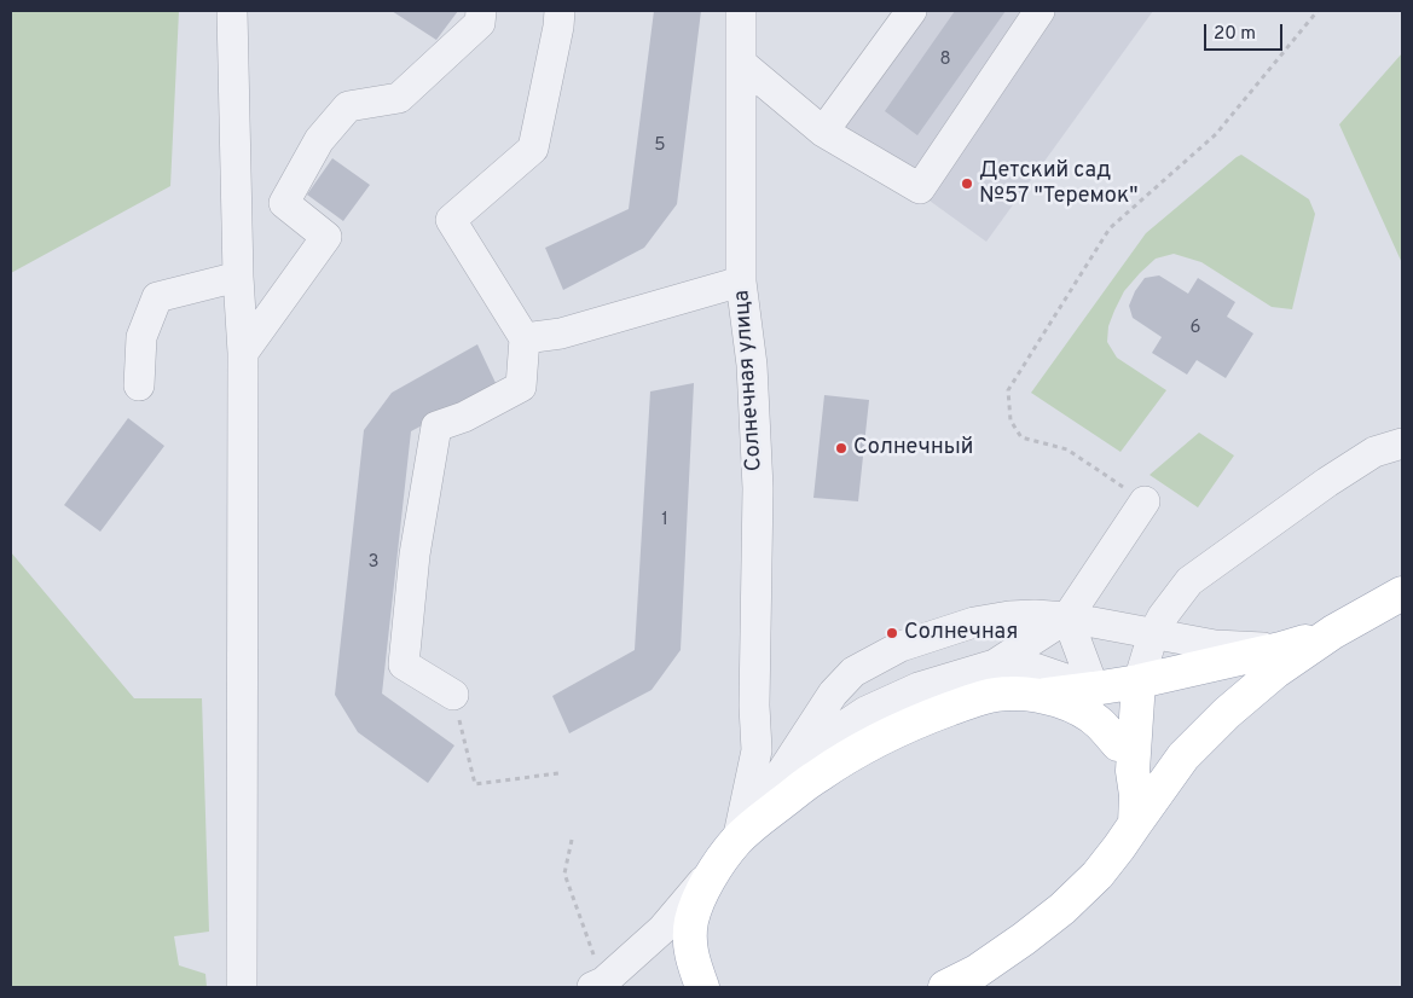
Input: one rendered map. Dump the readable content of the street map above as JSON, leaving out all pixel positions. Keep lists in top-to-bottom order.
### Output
{
  "streets": {
    "street": ["Солнечная улица"]
  },
  "places": ["Детский сад №57 \"Теремок\"", "Солнечный", "Солнечная"],
  "house_numbers": [
    "8",
    "5",
    "6",
    "1",
    "3"
  ],
  "scale_bar": "20 m"
}
